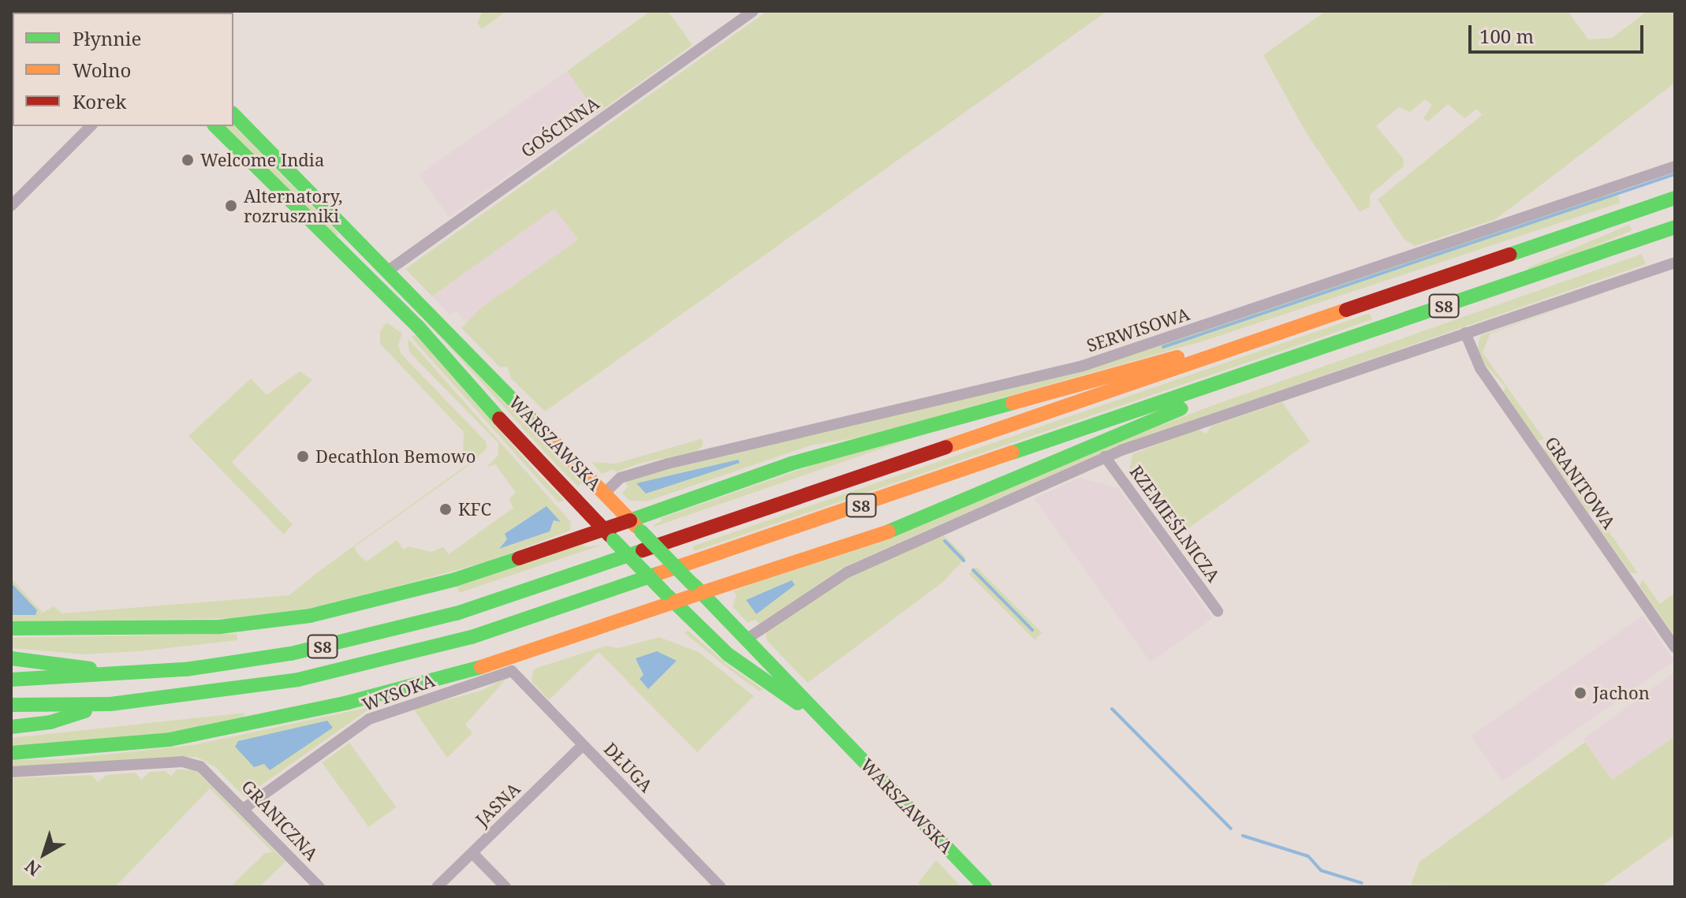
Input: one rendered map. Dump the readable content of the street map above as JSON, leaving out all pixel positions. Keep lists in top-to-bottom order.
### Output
{
  "streets": {
    "main road": ["S8", "WARSZAWSKA"],
    "street": [
      "GOŚCINNA",
      "SERWISOWA",
      "GRANITOWA",
      "RZEMIEŚLNICZA",
      "WYSOKA",
      "DŁUGA",
      "JASNA",
      "GRANICZNA"
    ]
  },
  "crossings": [
    ["GOŚCINNA", "WARSZAWSKA"],
    ["SERWISOWA", "WARSZAWSKA"],
    ["WYSOKA", "DŁUGA"],
    ["WYSOKA", "GRANICZNA"],
    ["DŁUGA", "JASNA"]
  ],
  "places": [
    "Welcome India",
    "Alternatory, rozruszniki",
    "Decathlon Bemowo",
    "KFC",
    "Jachon"
  ],
  "legend": ["Płynnie", "Wolno", "Korek"],
  "scale_bar": "100 m",
  "north": "bottom left"
}
